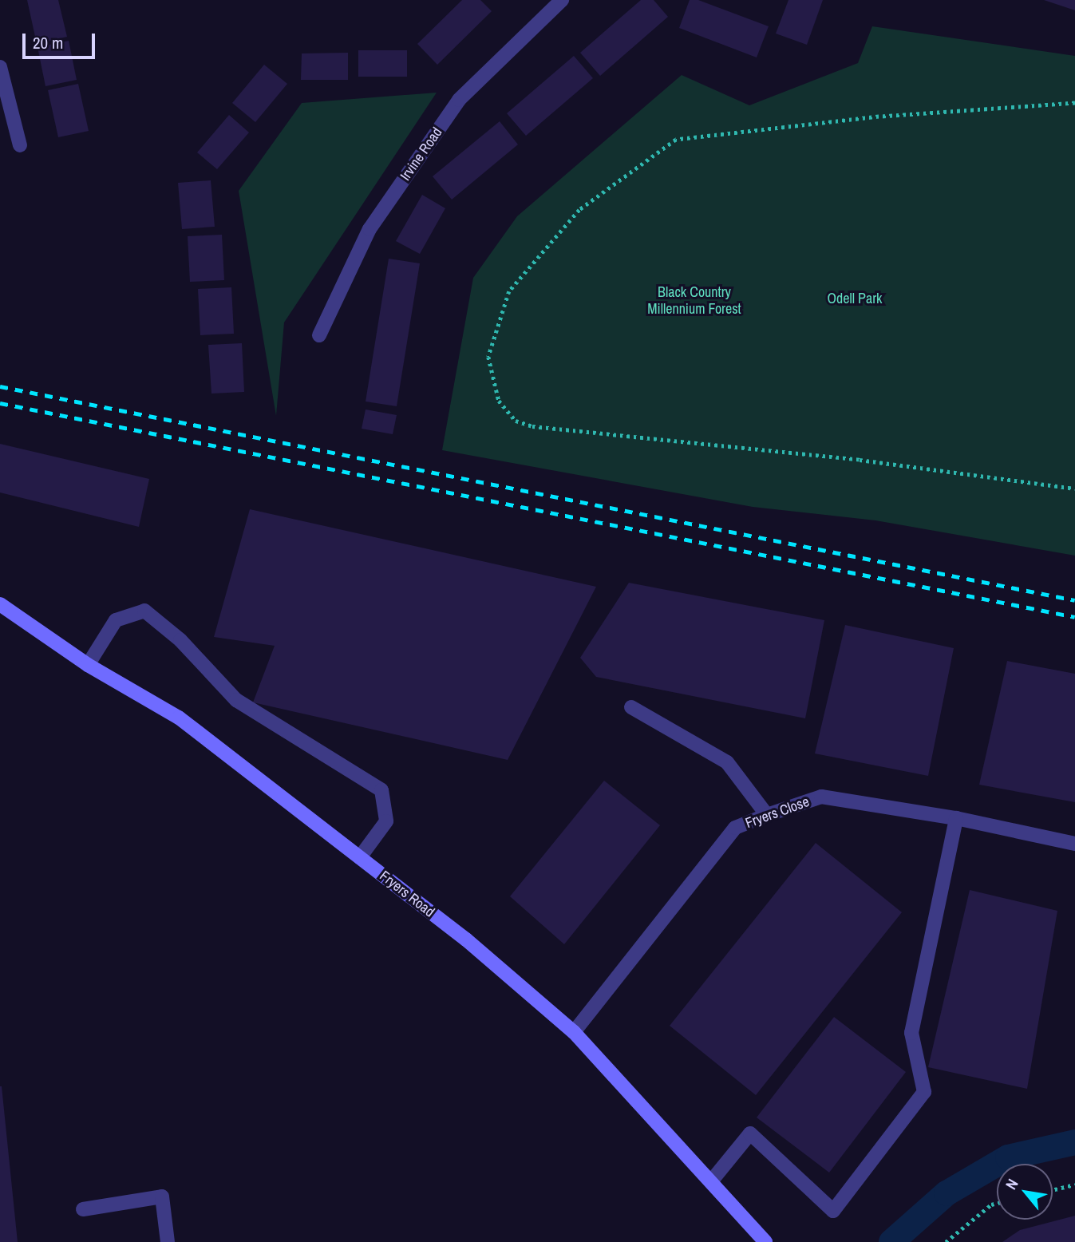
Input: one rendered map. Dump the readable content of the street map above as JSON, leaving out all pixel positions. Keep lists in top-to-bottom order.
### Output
{
  "streets": {
    "street": ["Irvine Road", "Fryers Close", "Fryers Road"]
  },
  "crossings": [
    ["Fryers Close", "Fryers Road"]
  ],
  "parks": ["Black Country Millennium Forest", "Odell Park"],
  "scale_bar": "20 m",
  "north": "top left"
}
